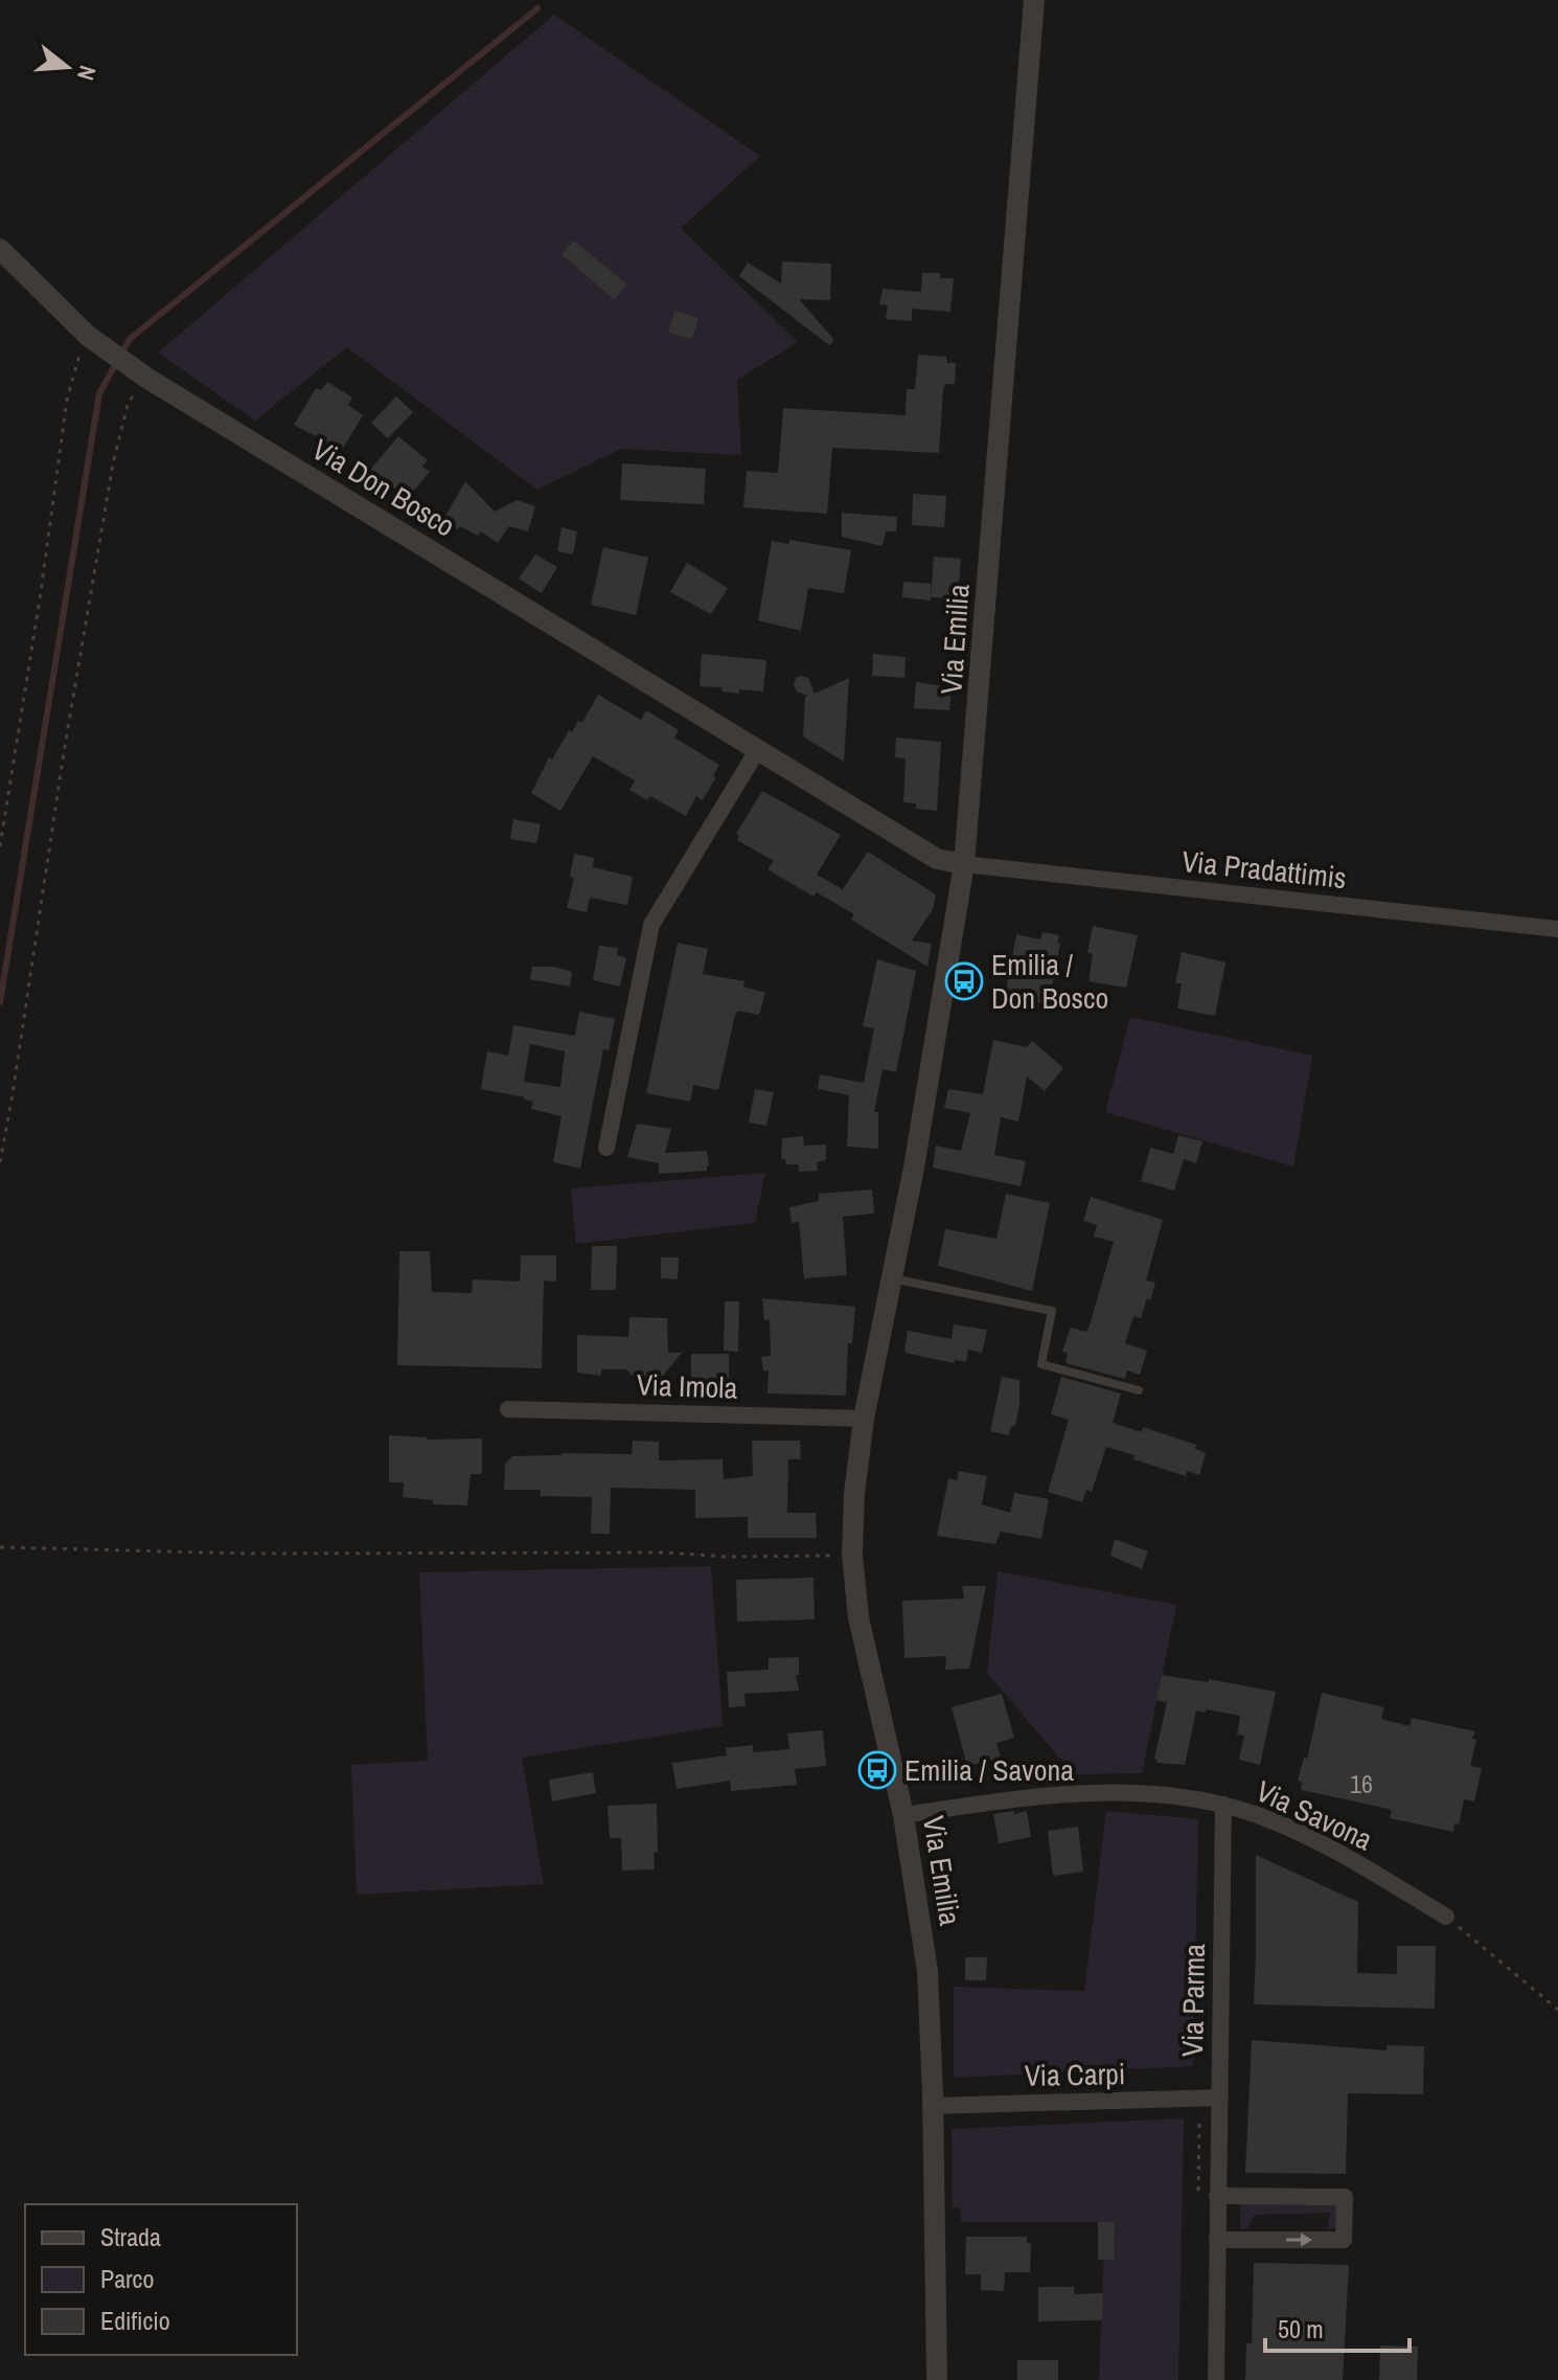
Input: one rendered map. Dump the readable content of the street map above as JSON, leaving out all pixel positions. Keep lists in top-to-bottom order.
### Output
{
  "streets": {
    "street": [
      "Via Don Bosco",
      "Via Emilia",
      "Via Pradattimis",
      "Via Imola",
      "Via Savona",
      "Via Parma",
      "Via Carpi"
    ]
  },
  "crossings": [
    ["Via Don Bosco", "Via Emilia"],
    ["Via Don Bosco", "Via Pradattimis"],
    ["Via Emilia", "Via Pradattimis"],
    ["Via Emilia", "Via Imola"],
    ["Via Emilia", "Via Savona"],
    ["Via Emilia", "Via Carpi"],
    ["Via Savona", "Via Parma"],
    ["Via Parma", "Via Carpi"]
  ],
  "places": {
    "bus stop": ["Emilia / Don Bosco", "Emilia / Savona"]
  },
  "house_numbers": ["16"],
  "legend": ["Strada", "Parco", "Edificio"],
  "scale_bar": "50 m",
  "north": "right"
}
